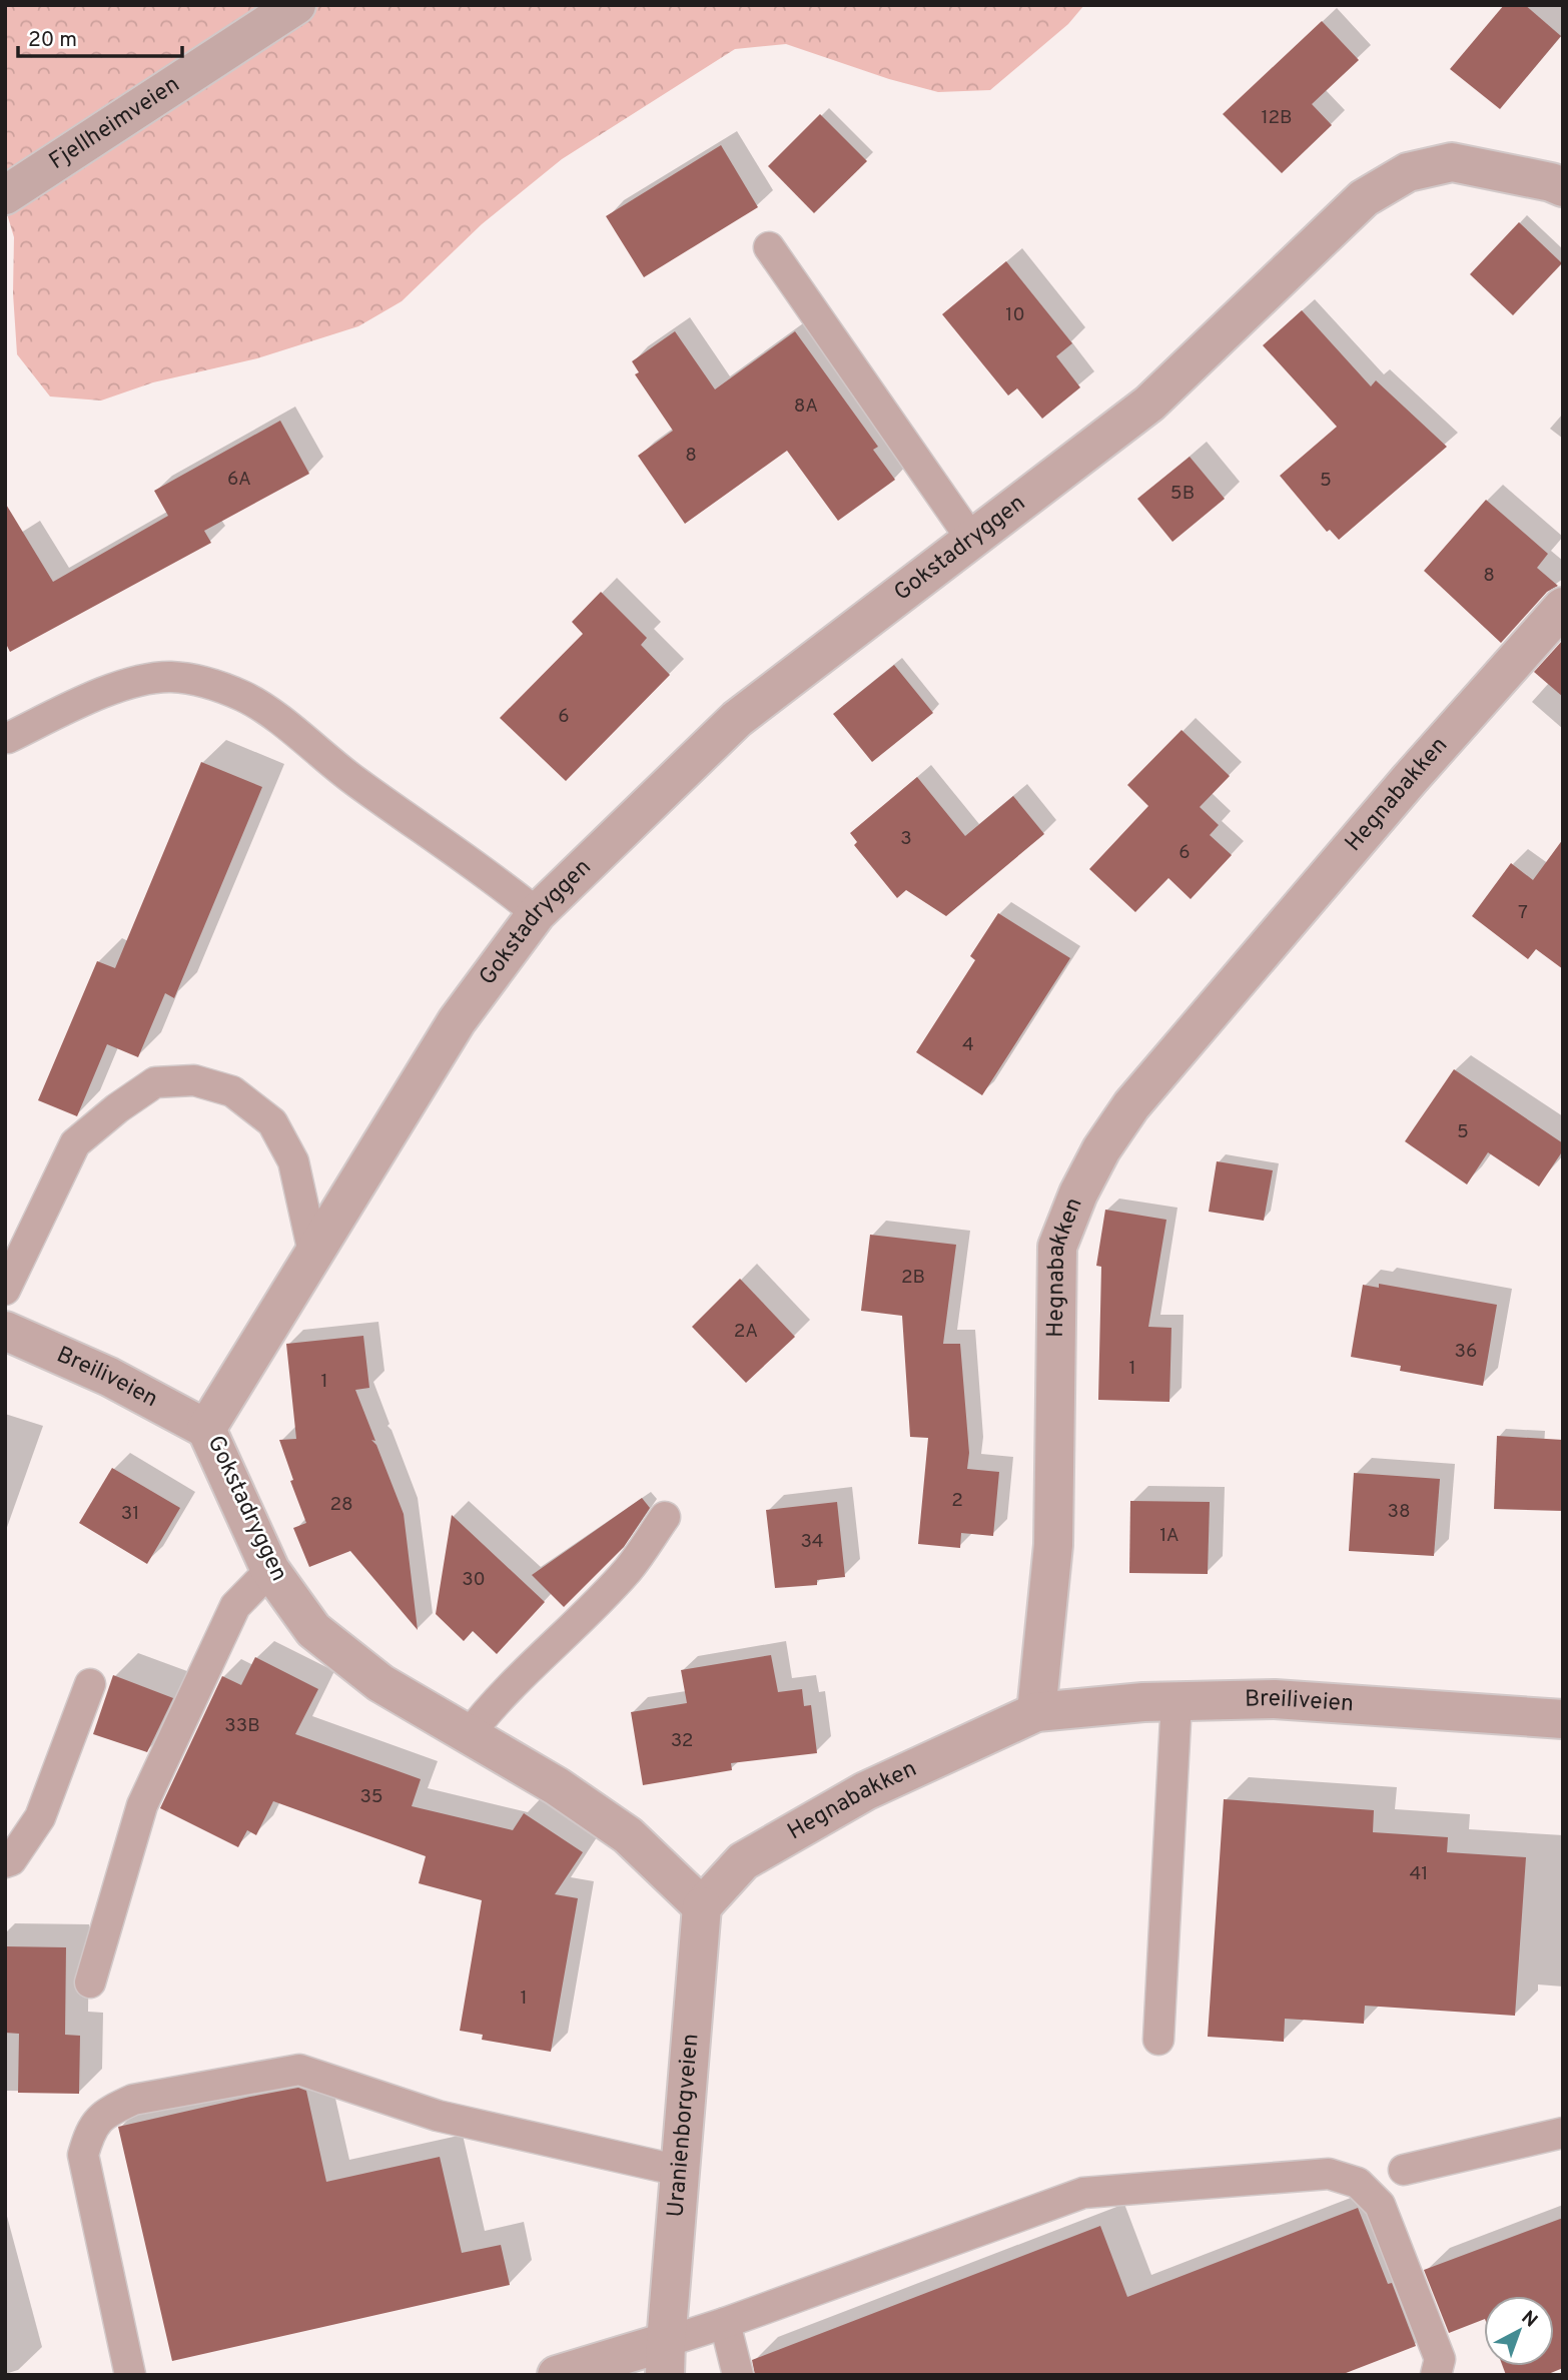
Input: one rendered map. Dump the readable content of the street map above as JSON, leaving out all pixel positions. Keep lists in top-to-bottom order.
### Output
{
  "streets": {
    "street": [
      "Fjellheimveien",
      "Gokstadryggen",
      "Hegnabakken",
      "Breiliveien",
      "Uranienborgveien"
    ]
  },
  "crossings": [
    ["Gokstadryggen", "Hegnabakken"],
    ["Gokstadryggen", "Breiliveien"],
    ["Gokstadryggen", "Uranienborgveien"],
    ["Hegnabakken", "Breiliveien"],
    ["Hegnabakken", "Uranienborgveien"]
  ],
  "house_numbers": [
    "12B",
    "10",
    "8A",
    "8",
    "6A",
    "5",
    "5B",
    "8",
    "6",
    "3",
    "6",
    "7",
    "4",
    "5",
    "2B",
    "2A",
    "36",
    "1",
    "1",
    "2",
    "28",
    "38",
    "31",
    "1A",
    "34",
    "30",
    "33B",
    "32",
    "35",
    "41",
    "1"
  ],
  "scale_bar": "20 m",
  "north": "top right"
}
